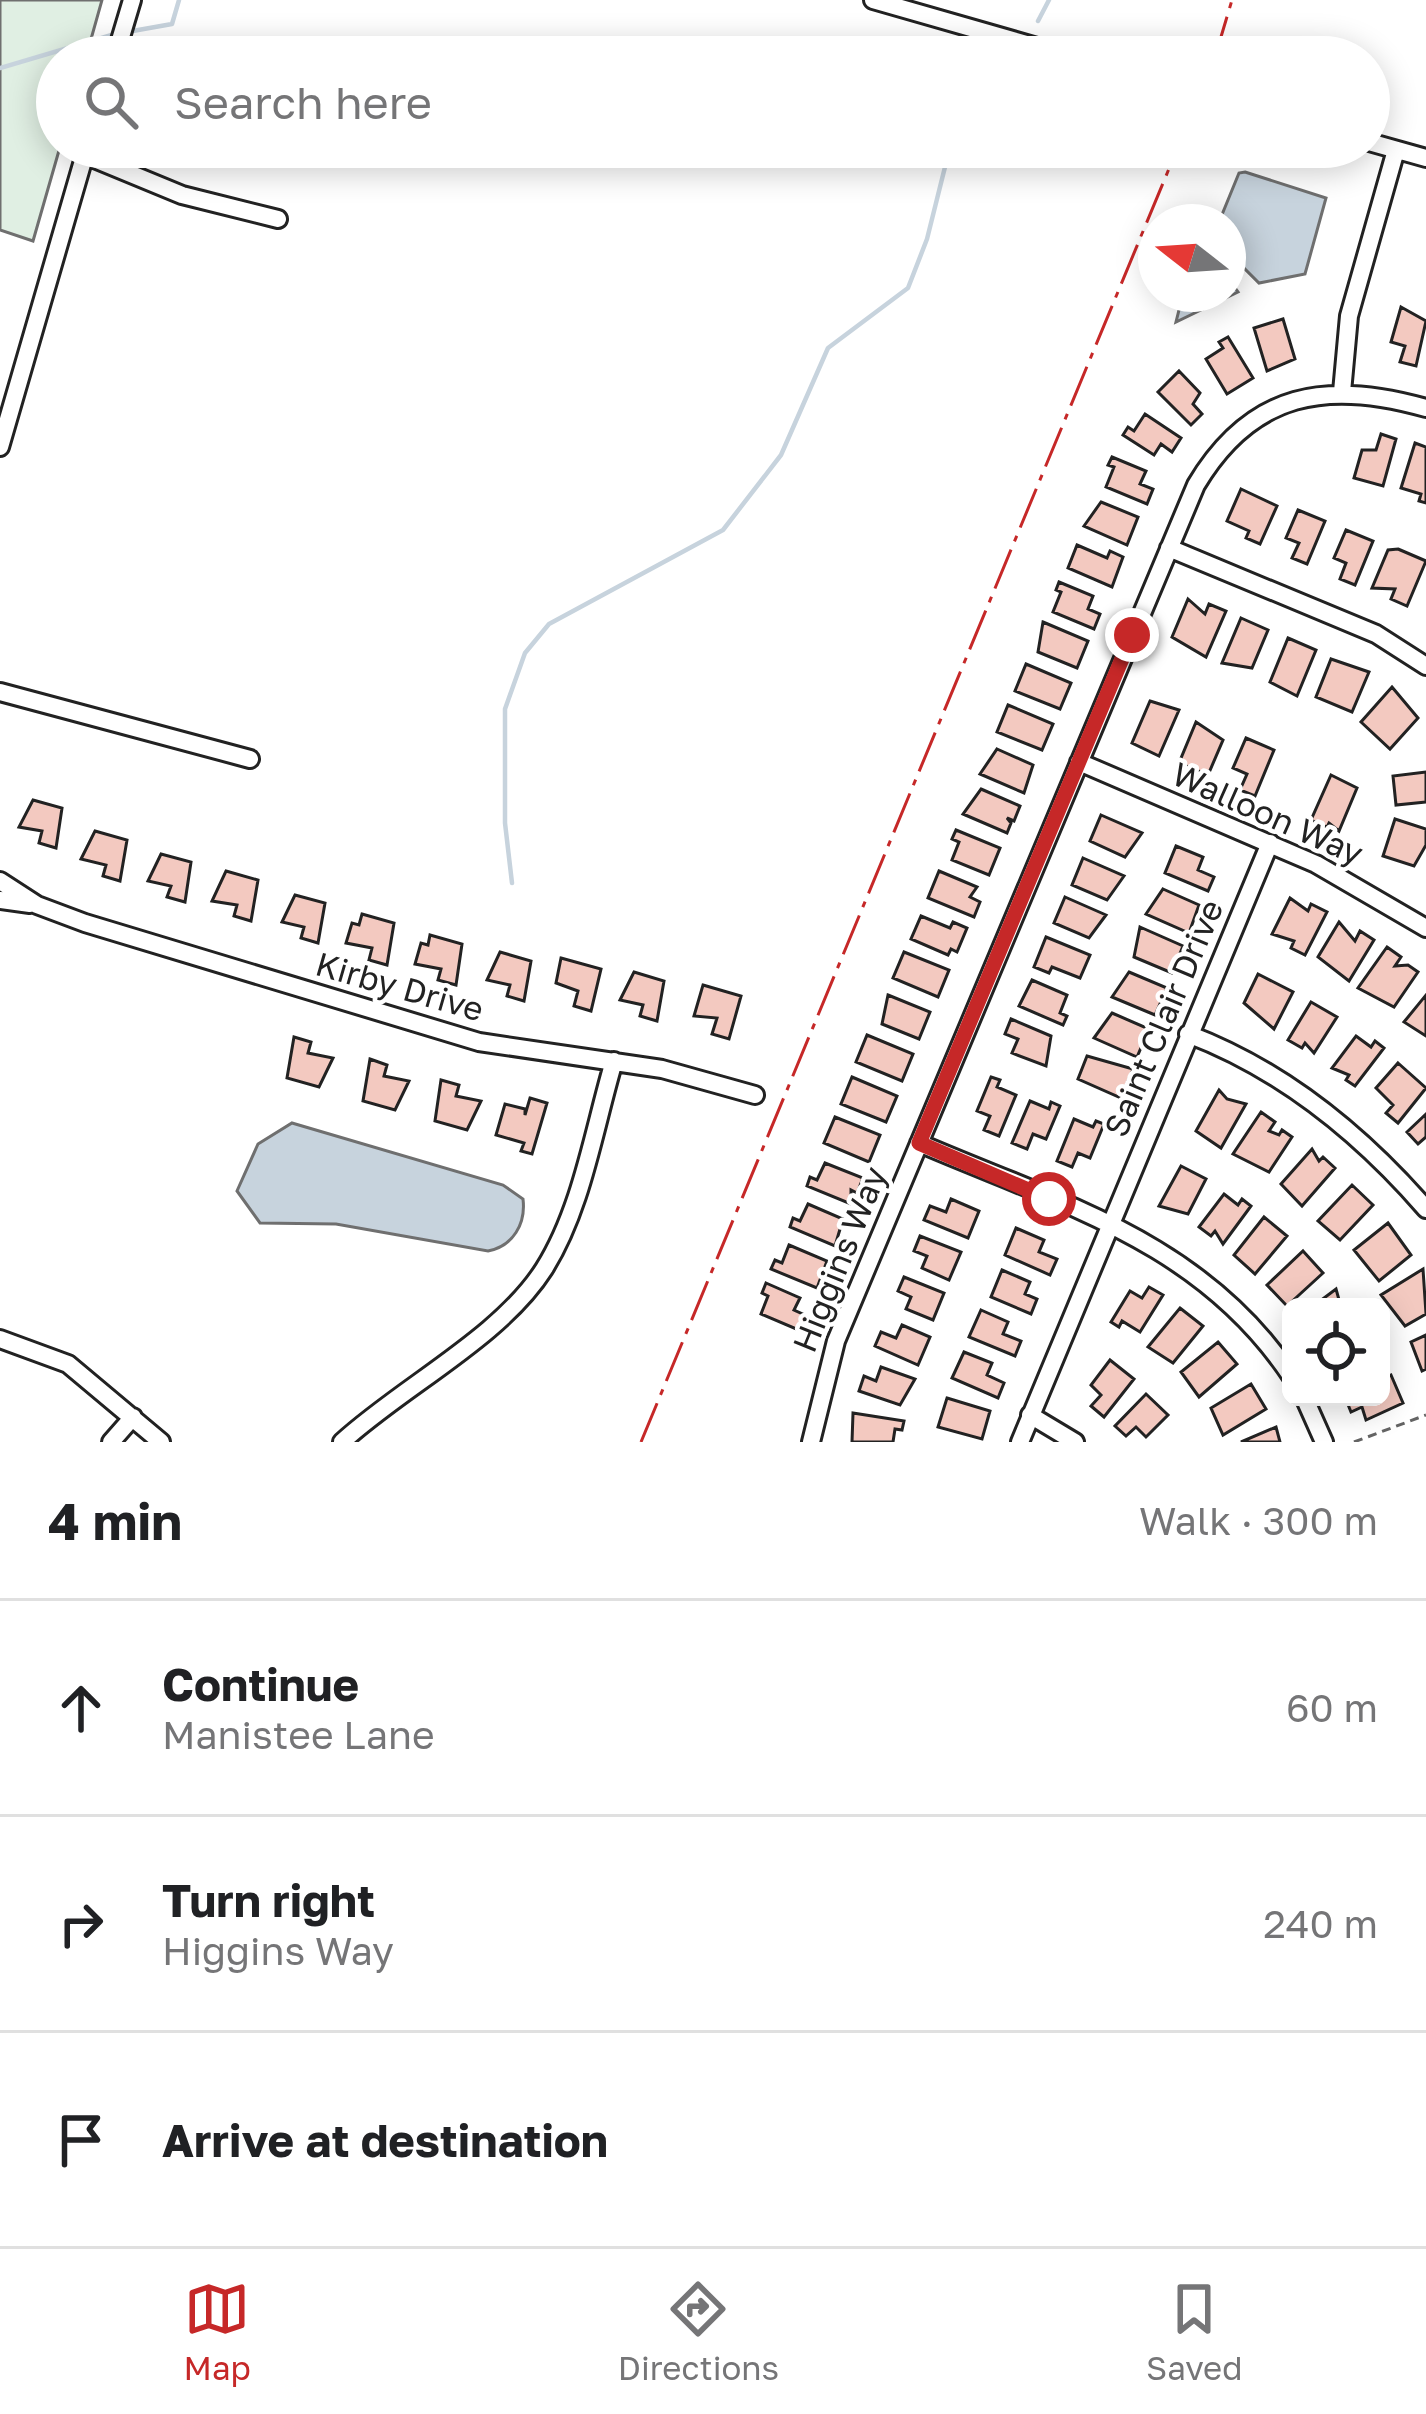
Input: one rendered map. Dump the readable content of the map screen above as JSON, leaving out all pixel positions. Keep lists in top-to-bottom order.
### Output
{
  "streets": {
    "street": [
      "Walloon Way",
      "Kirby Drive",
      "Saint Clair Drive",
      "Higgins Way"
    ]
  },
  "crossings": [
    ["Walloon Way", "Saint Clair Drive"],
    ["Walloon Way", "Higgins Way"]
  ],
  "north": "left",
  "page": {
    "search": "Search here",
    "heading": ["4 min", "Walk · 300 m"],
    "list": [
      ["Continue", "Manistee Lane", "60 m"],
      ["Turn right", "Higgins Way", "240 m"],
      "Arrive at destination"
    ],
    "nav": ["Map", "Directions", "Saved"]
  }
}
